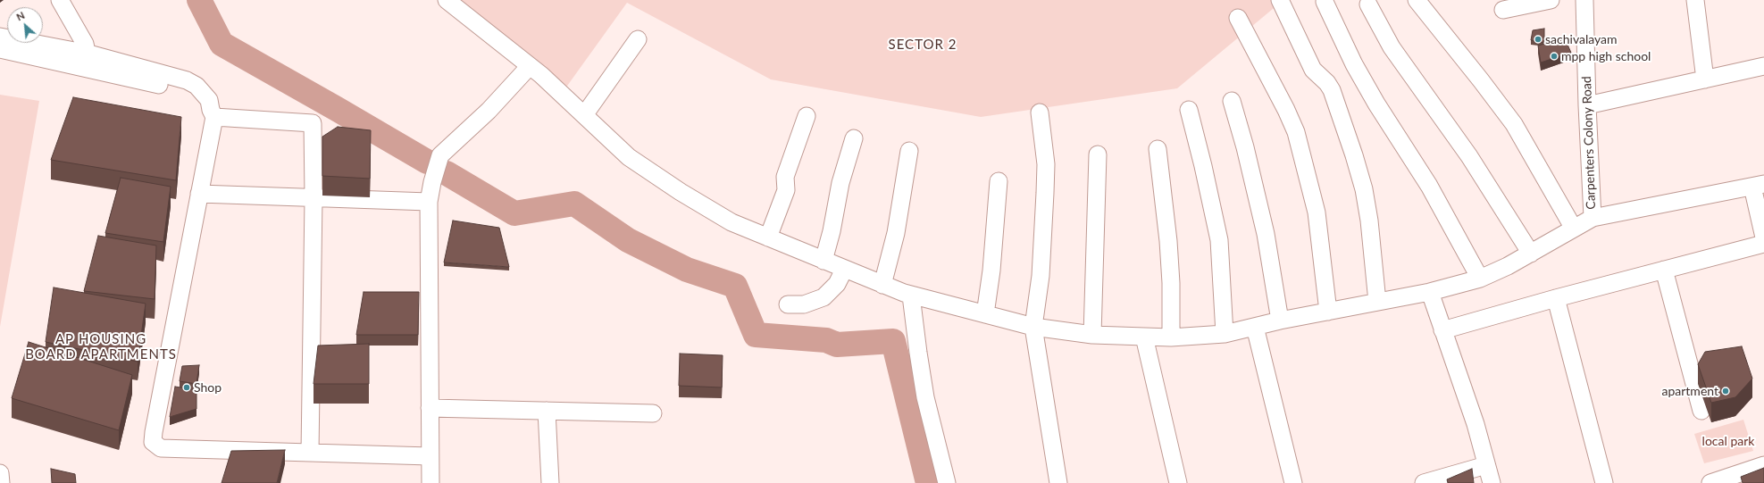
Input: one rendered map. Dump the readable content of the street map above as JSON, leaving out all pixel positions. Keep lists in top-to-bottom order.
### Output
{
  "streets": {
    "street": ["Carpenters Colony Road"]
  },
  "districts": ["SECTOR 2", "AP HOUSING BOARD APARTMENTS"],
  "parks": ["local park"],
  "places": [
    "sachivalayam",
    "mpp high school",
    "Shop",
    "apartment"
  ],
  "north": "top left"
}
